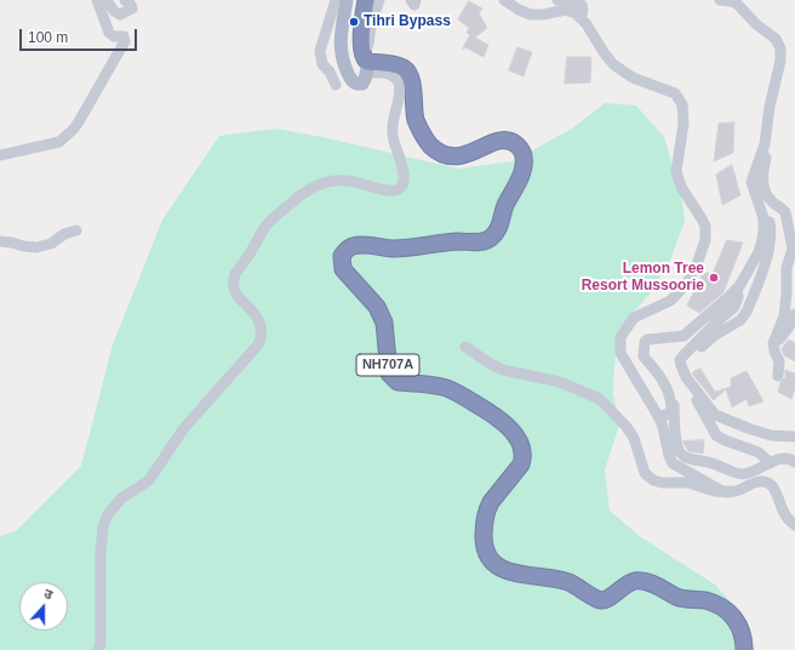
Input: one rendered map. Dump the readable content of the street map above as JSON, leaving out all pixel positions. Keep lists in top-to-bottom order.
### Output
{
  "streets": {
    "highway": ["NH707A"]
  },
  "places": ["Tihri Bypass", "Lemon Tree Resort Mussoorie"],
  "scale_bar": "100 m",
  "north": "top"
}
